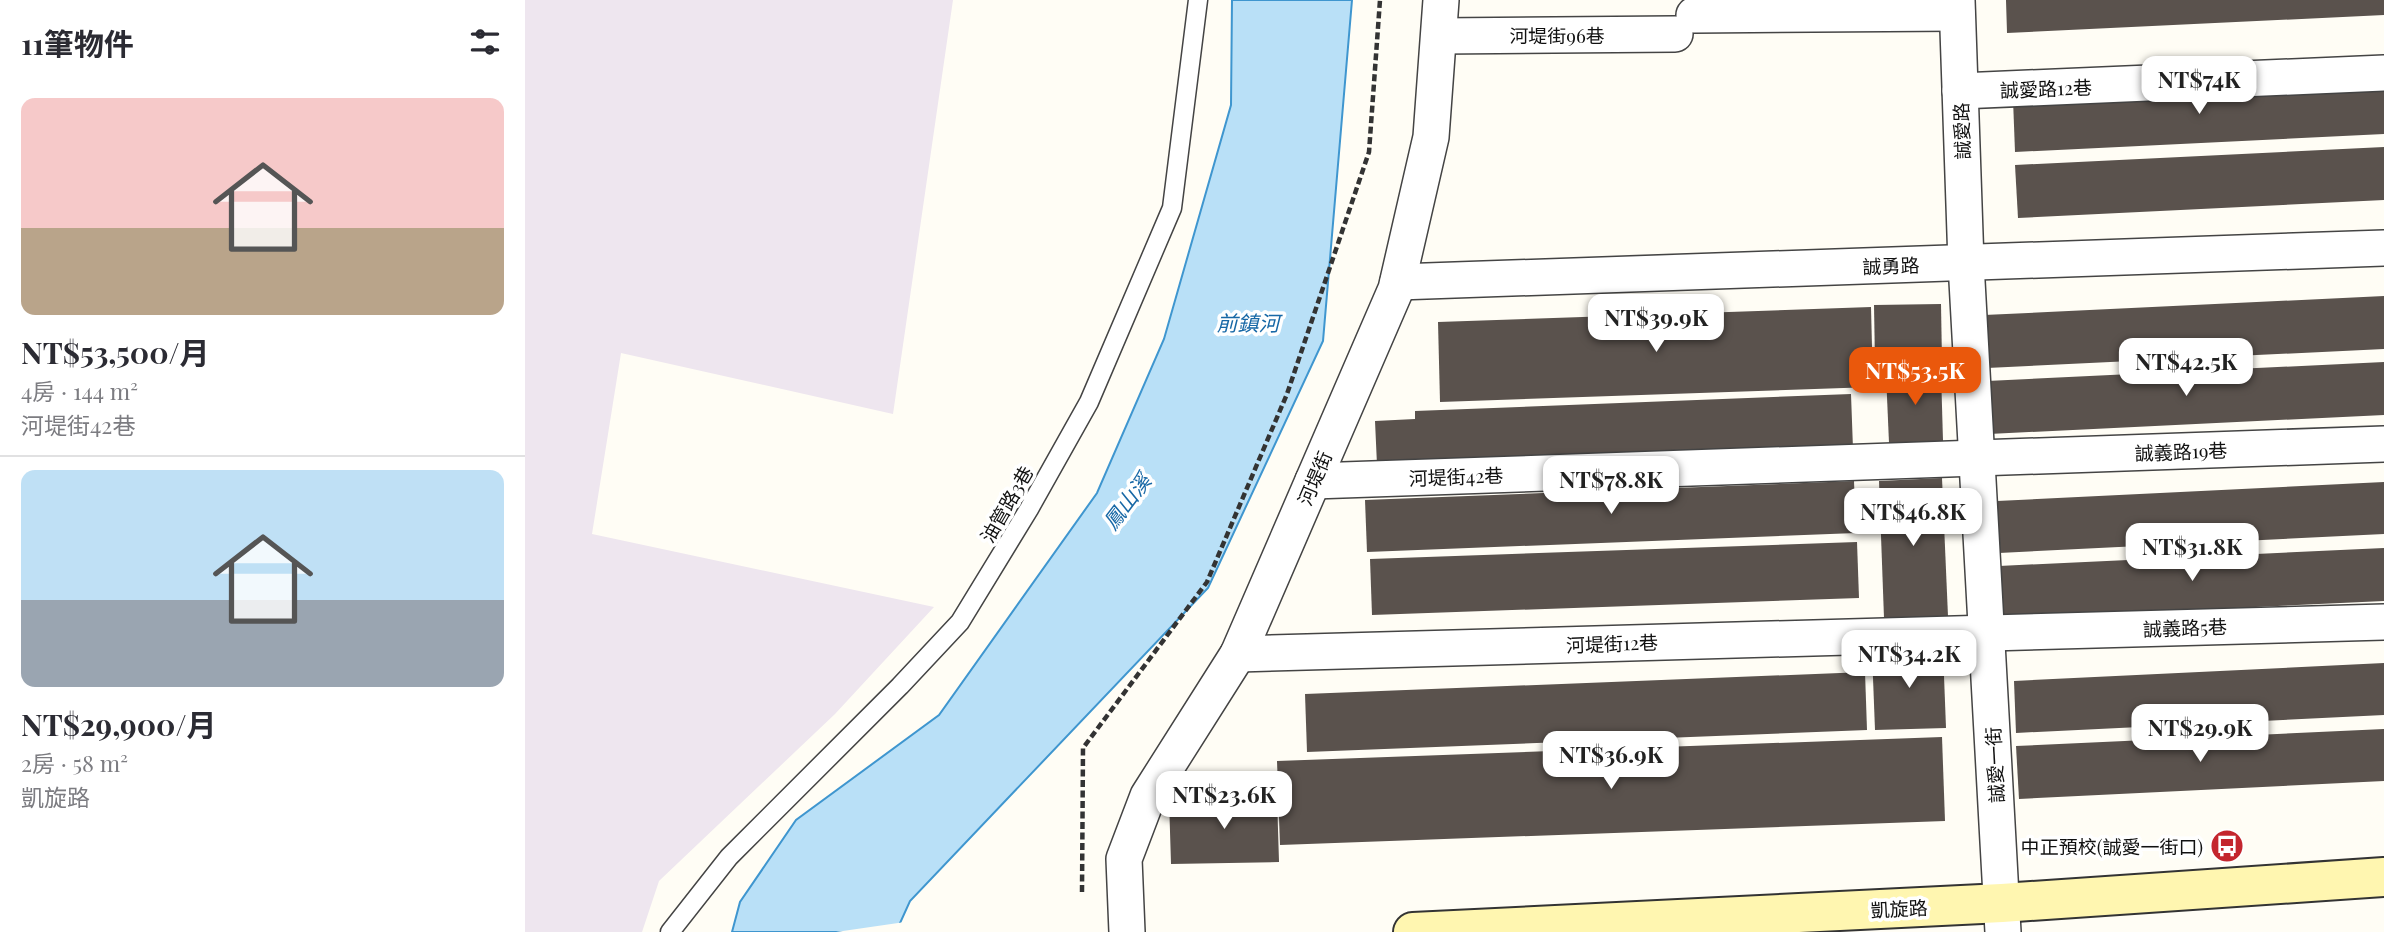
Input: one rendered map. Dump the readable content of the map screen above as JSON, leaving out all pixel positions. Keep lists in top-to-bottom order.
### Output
{
  "streets": {
    "street": [
      "河堤街96巷",
      "誠愛路12巷",
      "誠愛路",
      "誠勇路",
      "誠義路19巷",
      "河堤街42巷",
      "河堤街",
      "誠義路5巷",
      "河堤街12巷",
      "誠愛一街",
      "凱旋路"
    ],
    "lane": ["油管路3巷"]
  },
  "crossings": [
    ["河堤街96巷", "誠愛路"],
    ["河堤街96巷", "河堤街"],
    ["誠愛路12巷", "誠愛路"],
    ["誠愛路", "誠勇路"],
    ["誠愛路", "誠愛一街"],
    ["誠勇路", "河堤街"],
    ["誠勇路", "誠愛一街"],
    ["誠義路19巷", "河堤街42巷"],
    ["誠義路19巷", "誠愛一街"],
    ["河堤街42巷", "河堤街"],
    ["河堤街42巷", "誠愛一街"],
    ["河堤街", "河堤街12巷"],
    ["誠義路5巷", "河堤街12巷"],
    ["誠義路5巷", "誠愛一街"],
    ["河堤街12巷", "誠愛一街"],
    ["誠愛一街", "凱旋路"]
  ],
  "water": ["前鎮河", "鳳山溪"],
  "places": {
    "bus stop": ["中正預校(誠愛一街口)"]
  },
  "page": {
    "heading": "11筆物件",
    "price": [
      "NT$74K",
      "NT$39.9K",
      "NT$42.5K",
      "NT$53.5K",
      "NT$78.8K",
      "NT$46.8K",
      "NT$31.8K",
      "NT$34.2K",
      "NT$29.9K",
      "NT$36.9K",
      "NT$23.6K"
    ],
    "list": [
      {
        "name": "NT$53,500/月",
        "note": "4房 · 144 m² · 河堤街42巷"
      },
      {
        "name": "NT$29,900/月",
        "note": "2房 · 58 m² · 凱旋路"
      }
    ]
  }
}
